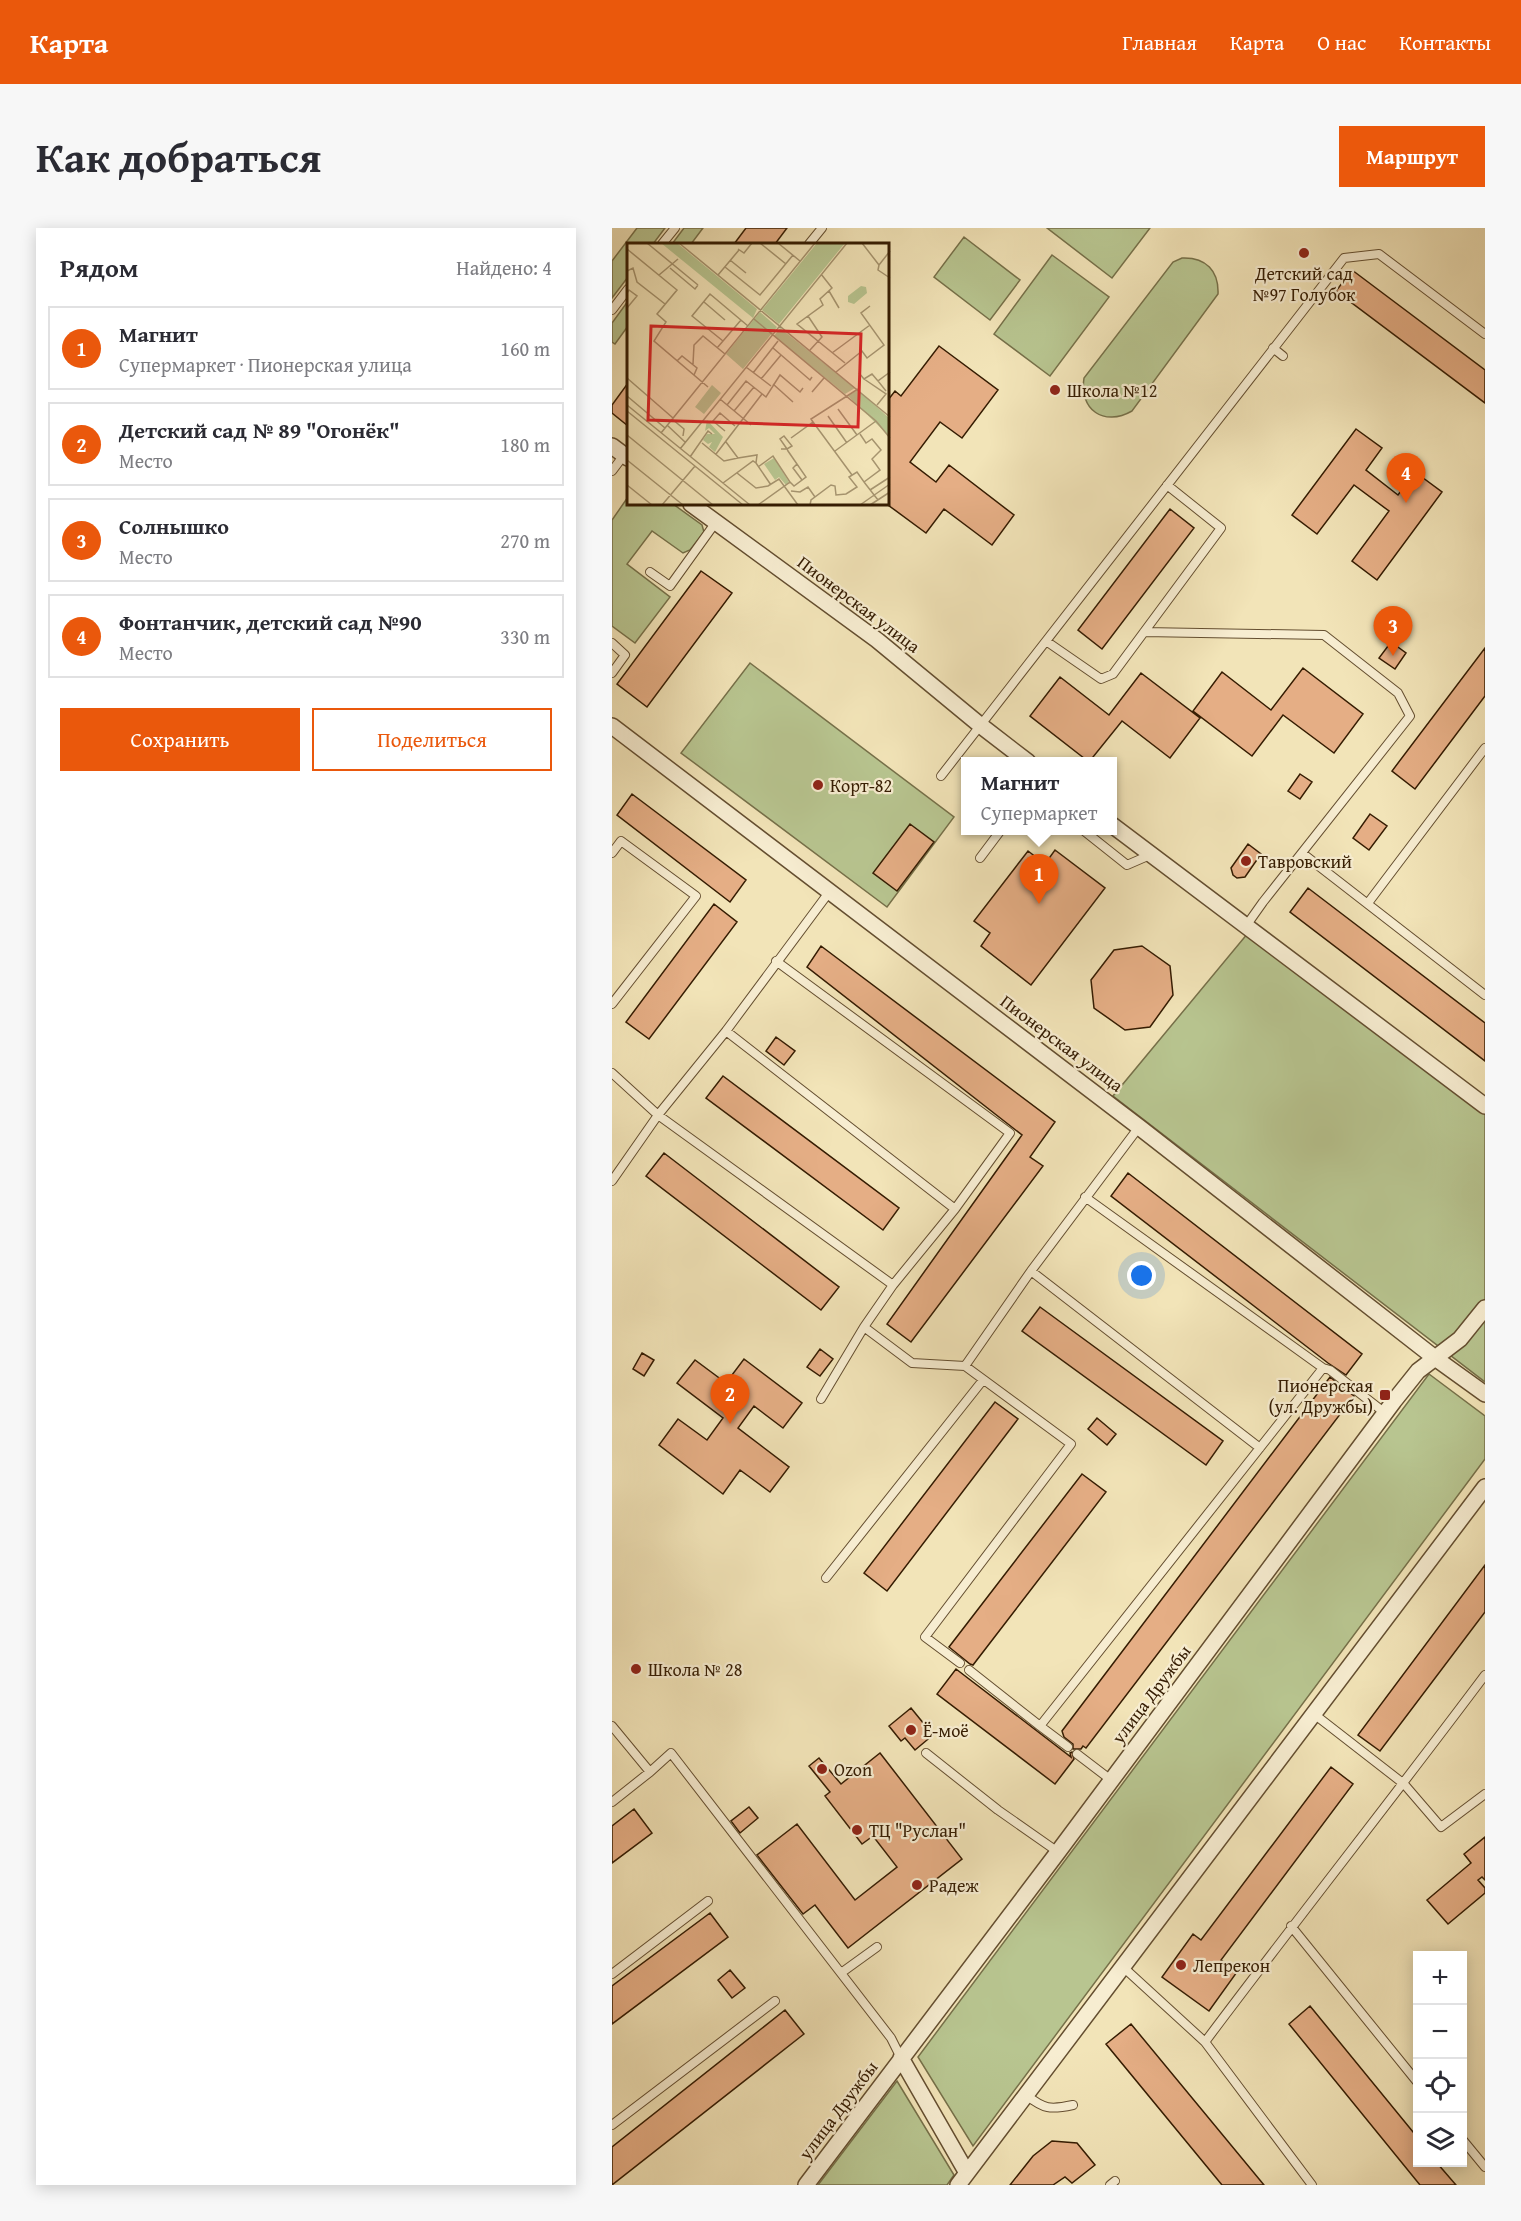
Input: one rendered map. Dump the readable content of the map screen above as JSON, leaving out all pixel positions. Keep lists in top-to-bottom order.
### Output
{
  "streets": {
    "street": ["Пионерская улица", "улица Дружбы"]
  },
  "crossings": [
    ["Пионерская улица", "улица Дружбы"]
  ],
  "places": {
    "other": [
      "Детский сад №97 Голубок",
      "Школа №12",
      "Корт-82",
      "Тавровский",
      "Школа № 28",
      "Ё-моё",
      "Ozon",
      "ТЦ \"Руслан\"",
      "Радеж",
      "Лепрекон"
    ],
    "transit": ["Пионерская (ул. Дружбы)"]
  },
  "page": {
    "header": "Карта",
    "nav": [
      "Главная",
      "Карта",
      "О нас",
      "Контакты"
    ],
    "title": "Как добраться",
    "buttons": [
      "Маршрут",
      ["Сохранить", "Поделиться"]
    ],
    "heading": ["Рядом", "Найдено: 4"],
    "list": [
      {
        "mark": "1",
        "name": "Магнит",
        "note": "Супермаркет · Пионерская улица",
        "value": "160 m"
      },
      {
        "mark": "2",
        "name": "Детский сад № 89 \"Огонёк\"",
        "note": "Место",
        "value": "180 m"
      },
      {
        "mark": "3",
        "name": "Солнышко",
        "note": "Место",
        "value": "270 m"
      },
      {
        "mark": "4",
        "name": "Фонтанчик, детский сад №90",
        "note": "Место",
        "value": "330 m"
      }
    ],
    "pins": [
      "4",
      "3",
      "1",
      "2"
    ],
    "popup": ["Магнит", "Супермаркет"],
    "map_buttons": ["+", "−"]
  }
}
